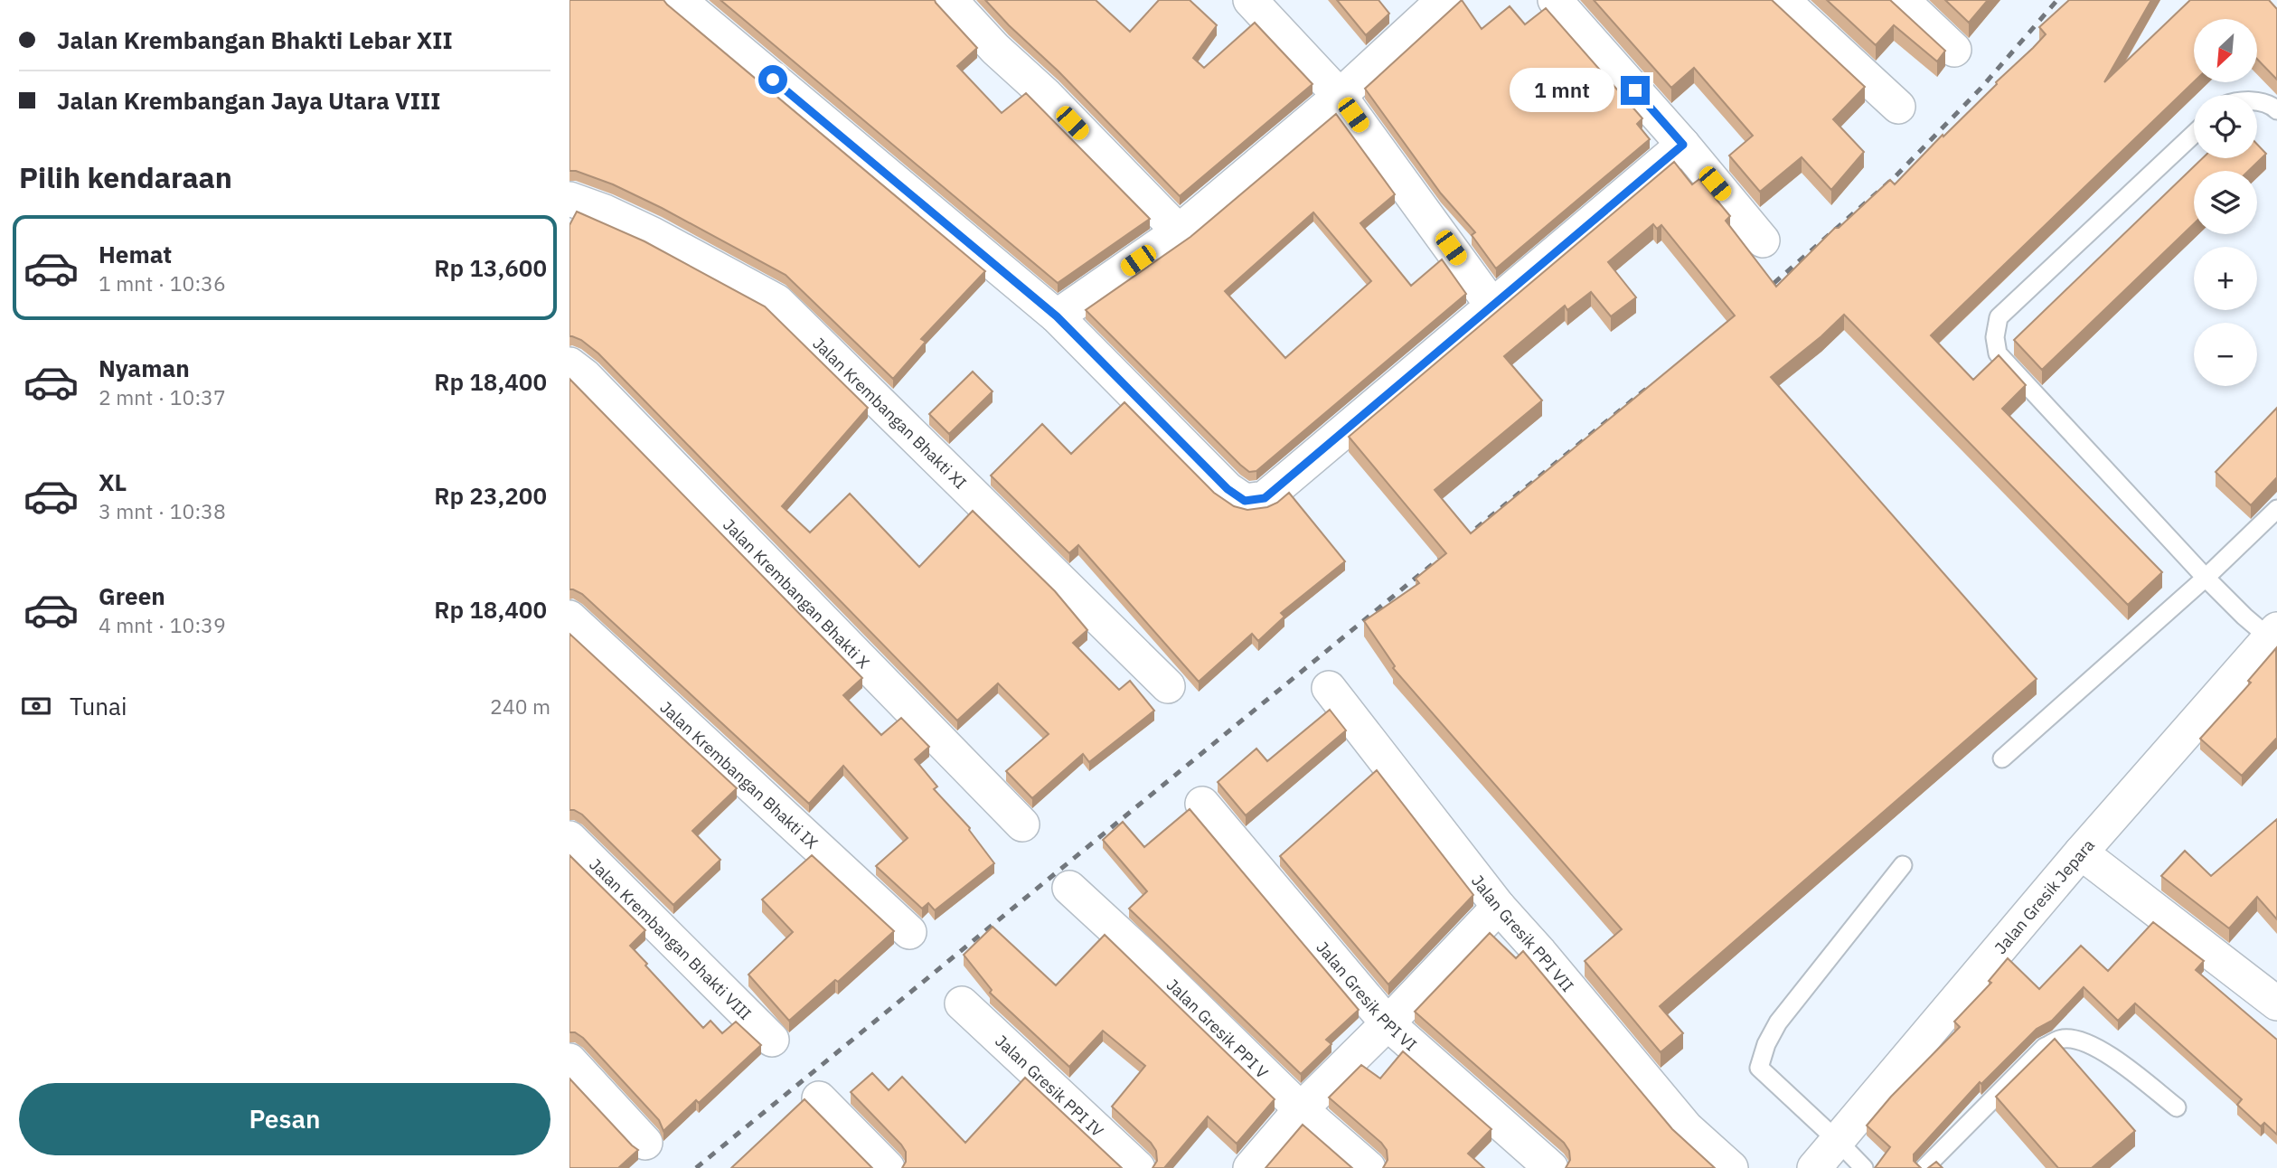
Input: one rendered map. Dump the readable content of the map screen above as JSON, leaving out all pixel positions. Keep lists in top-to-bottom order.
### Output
{
  "streets": {
    "street": [
      "Jalan Krembangan Bhakti XI",
      "Jalan Krembangan Bhakti X",
      "Jalan Krembangan Bhakti IX",
      "Jalan Gresik Jepara",
      "Jalan Gresik PPI VII",
      "Jalan Krembangan Bhakti VIII",
      "Jalan Gresik PPI VI",
      "Jalan Gresik PPI V",
      "Jalan Gresik PPI IV"
    ]
  },
  "north": "bottom left",
  "page": {
    "banner": ["Jalan Krembangan Bhakti Lebar XII", "Jalan Krembangan Jaya Utara VIII"],
    "map_buttons": ["+", "−"],
    "bubble": "1 mnt",
    "heading": "Pilih kendaraan",
    "list": [
      {
        "name": "Hemat",
        "note": "1 mnt · 10:36",
        "value": "Rp 13,600"
      },
      {
        "name": "Nyaman",
        "note": "2 mnt · 10:37",
        "value": "Rp 18,400"
      },
      {
        "name": "XL",
        "note": "3 mnt · 10:38",
        "value": "Rp 23,200"
      },
      {
        "name": "Green",
        "note": "4 mnt · 10:39",
        "value": "Rp 18,400"
      }
    ],
    "pay": ["Tunai", "240 m"],
    "buttons": "Pesan"
  }
}
